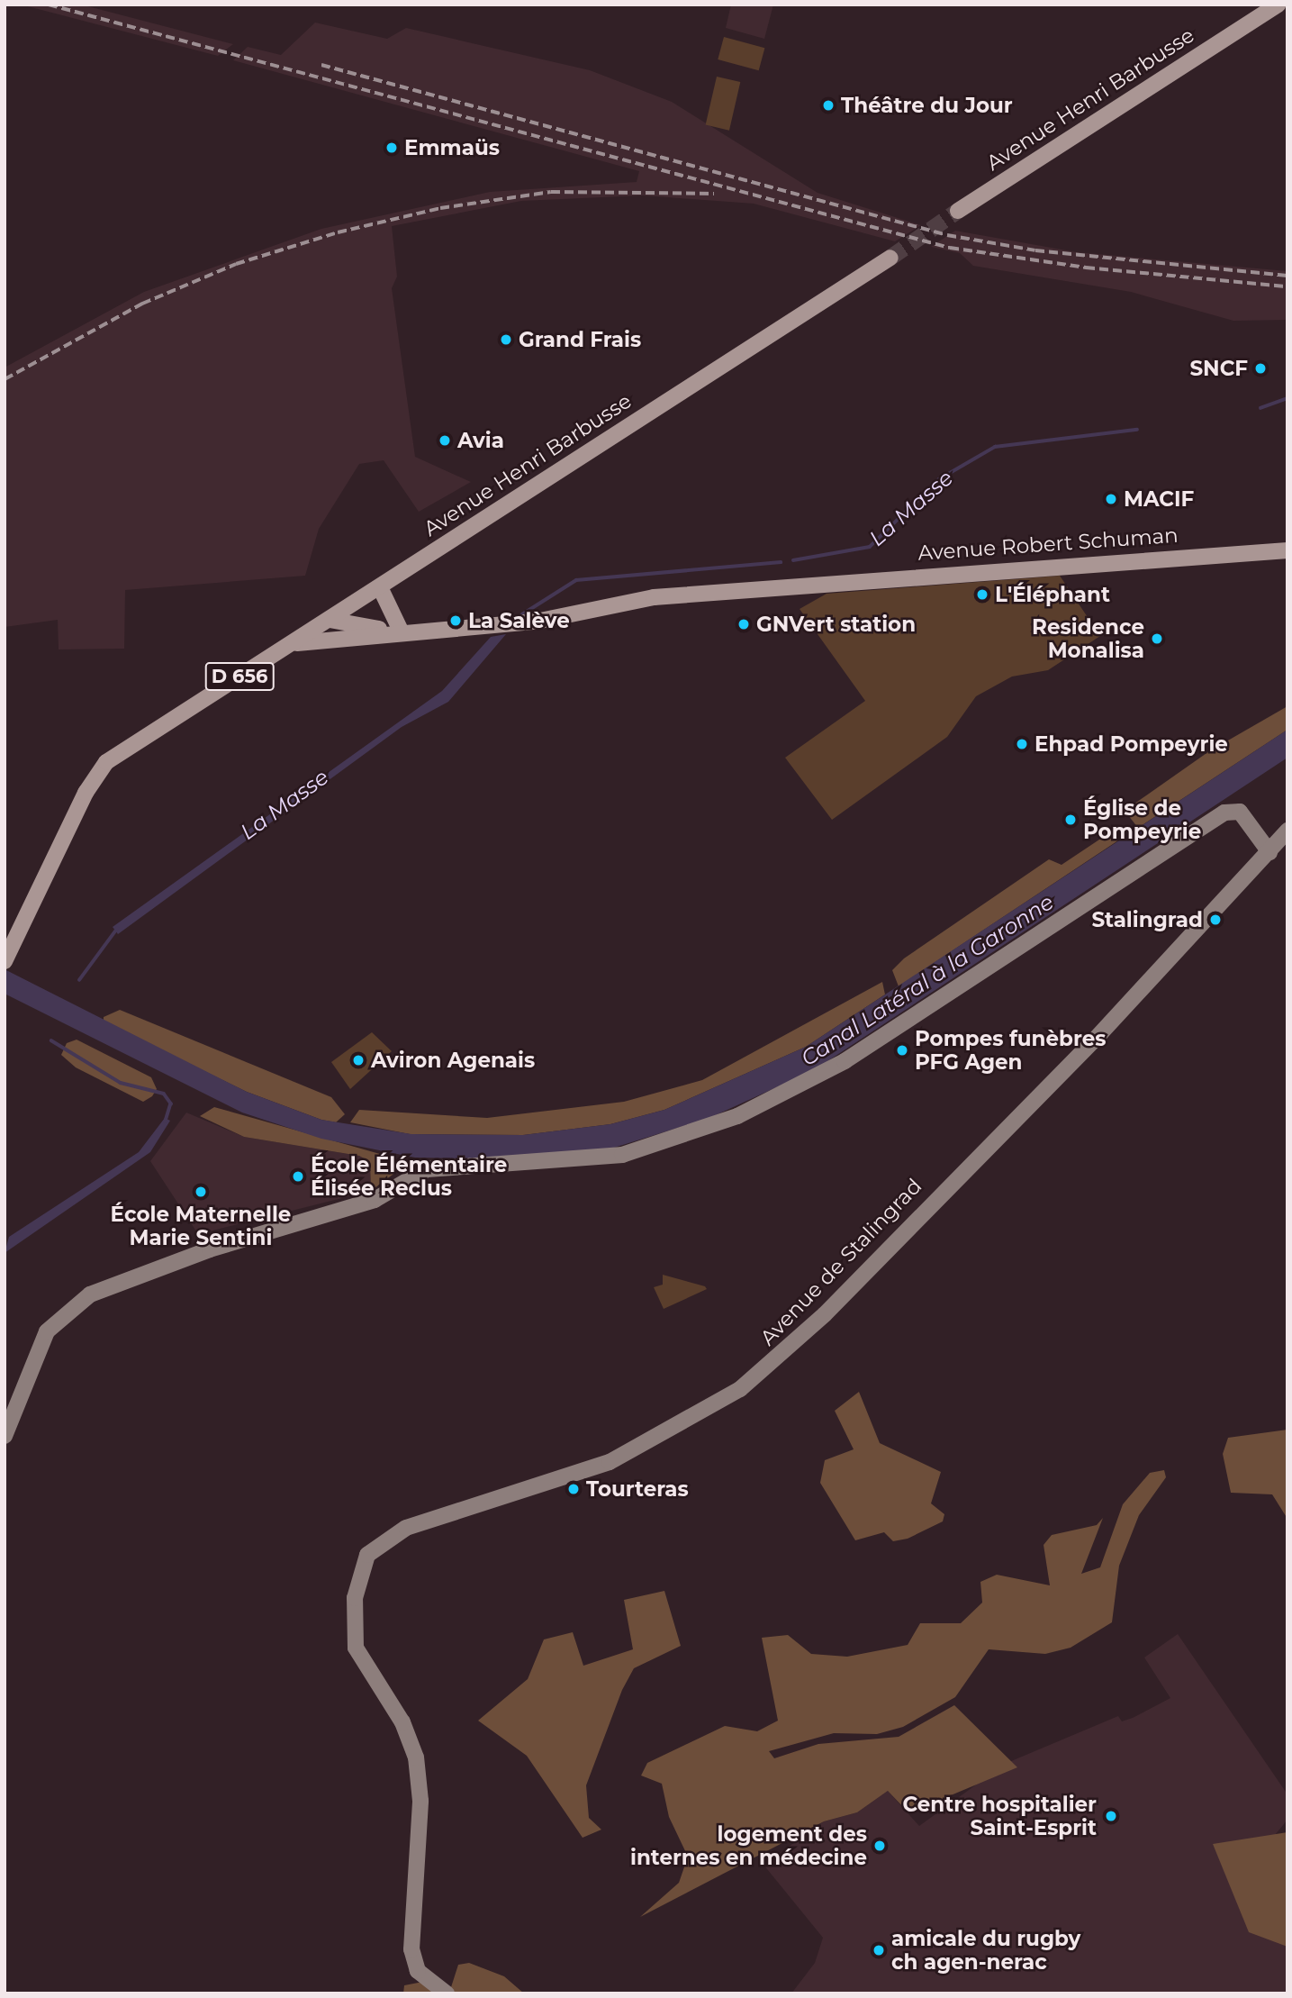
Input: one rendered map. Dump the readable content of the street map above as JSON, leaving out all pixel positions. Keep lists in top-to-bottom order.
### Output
{
  "streets": {
    "main road": [
      "Avenue Henri Barbusse",
      "Avenue Robert Schuman",
      "D 656",
      "Avenue de Stalingrad"
    ]
  },
  "crossings": [
    ["Avenue Henri Barbusse", "Avenue Robert Schuman"]
  ],
  "water": ["La Masse", "Canal Latéral à la Garonne"],
  "places": [
    "Théâtre du Jour",
    "Emmaüs",
    "Grand Frais",
    "SNCF",
    "Avia",
    "MACIF",
    "L'Éléphant",
    "La Salève",
    "GNVert station",
    "Residence Monalisa",
    "Ehpad Pompeyrie",
    "Église de Pompeyrie",
    "Stalingrad",
    "Pompes funèbres PFG Agen",
    "Aviron Agenais",
    "École Élémentaire Élisée Reclus",
    "École Maternelle Marie Sentini",
    "Tourteras",
    "Centre hospitalier Saint-Esprit",
    "logement des internes en médecine",
    "amicale du rugby ch agen-nerac"
  ]
}
